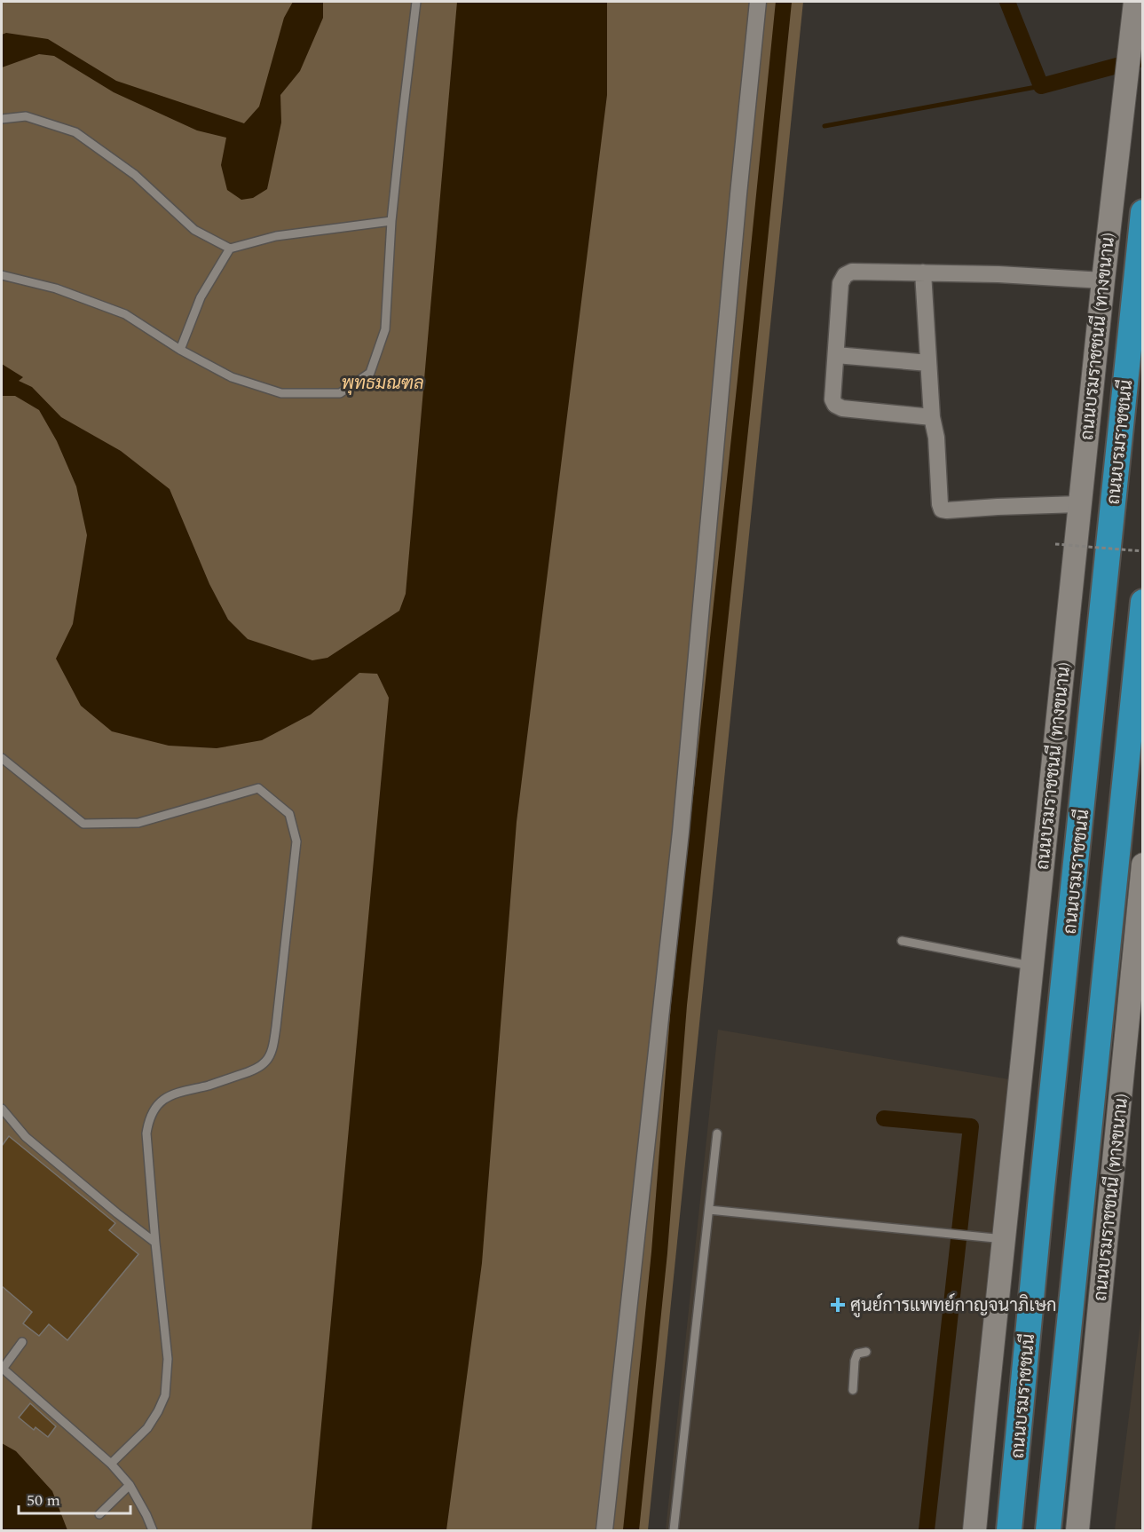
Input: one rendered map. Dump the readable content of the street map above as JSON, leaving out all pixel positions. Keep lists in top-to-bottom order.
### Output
{
  "streets": {
    "highway": ["ถนนบรมราชชนนี"],
    "main road": ["ถนนบรมราชชนนี (ทางขนาน)"]
  },
  "parks": ["พุทธมณฑล"],
  "places": {
    "health": ["ศูนย์การแพทย์กาญจนาภิเษก"]
  },
  "scale_bar": "50 m"
}
